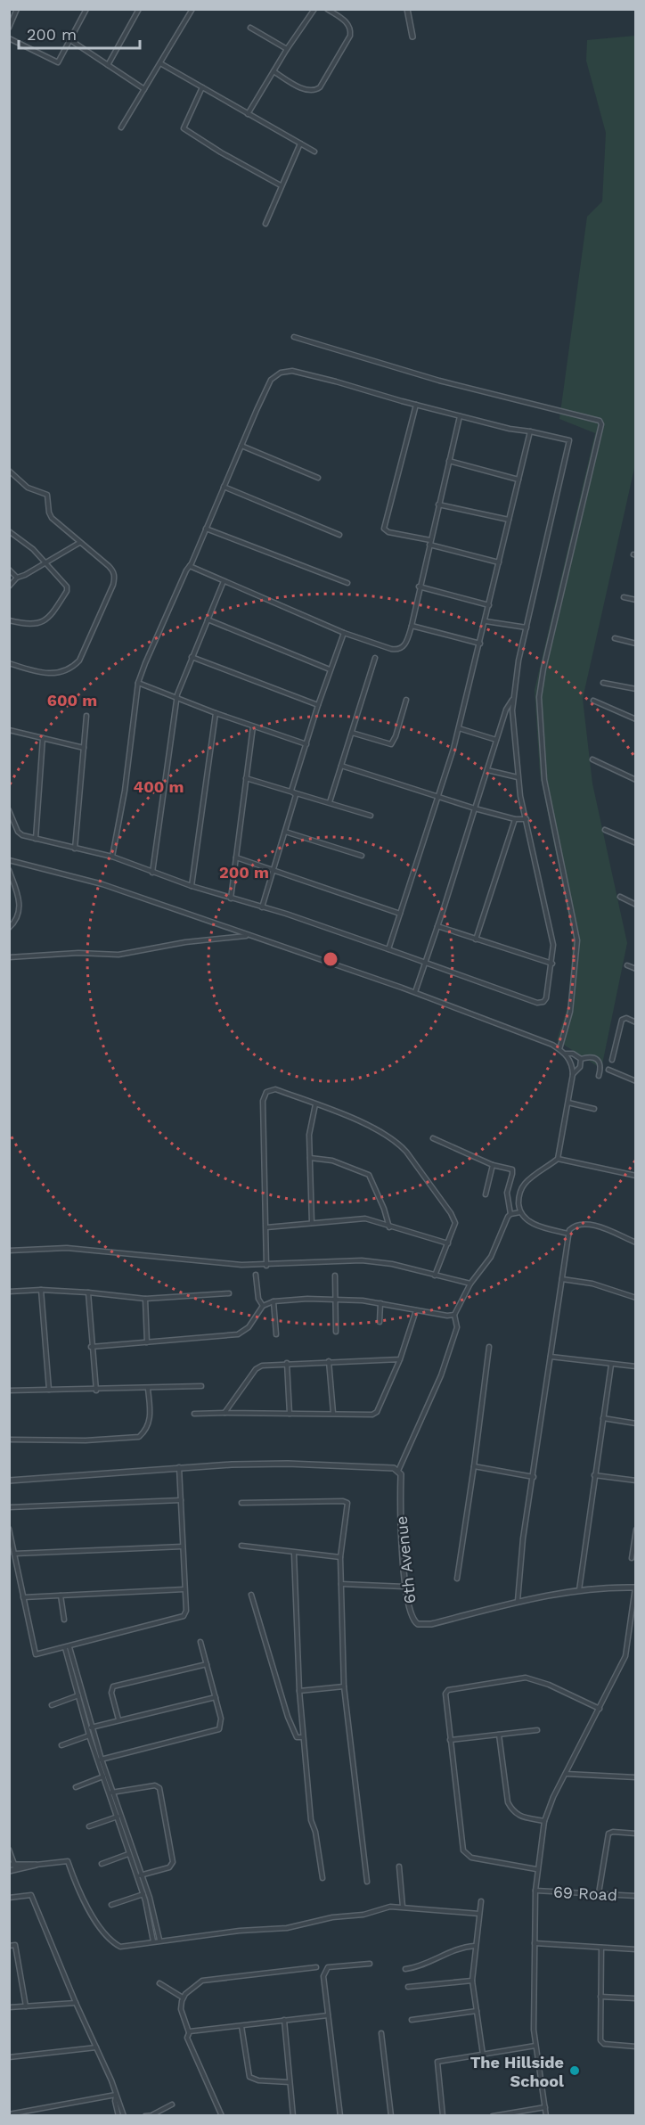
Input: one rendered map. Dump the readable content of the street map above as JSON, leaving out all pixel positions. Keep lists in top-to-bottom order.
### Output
{
  "streets": {
    "street": ["6th Avenue", "69 Road"]
  },
  "places": ["The Hillside School"],
  "scale_bar": "200 m",
  "rings": ["600 m", "400 m", "200 m"]
}
